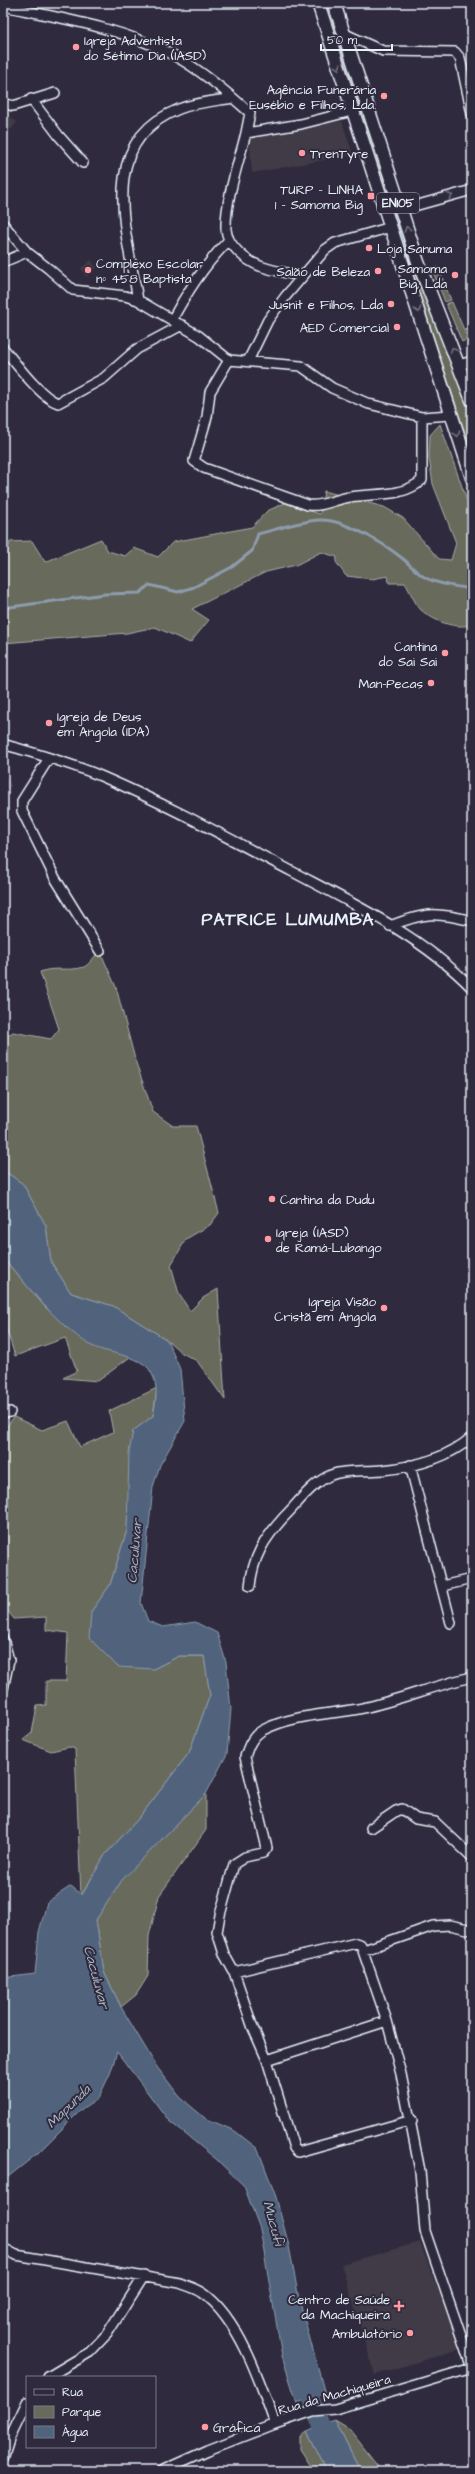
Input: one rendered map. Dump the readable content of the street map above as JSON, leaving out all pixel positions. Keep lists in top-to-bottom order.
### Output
{
  "streets": {
    "main road": ["EN105"],
    "street": ["Rua da Machiqueira"]
  },
  "districts": ["PATRICE LUMUMBA"],
  "water": ["Caculuvar", "Mapunda", "Mucufi"],
  "places": {
    "other": [
      "Igreja Adventista do Sétimo Dia (IASD)",
      "Agência Funerária Eusébio e Filhos, Lda.",
      "TrenTyre",
      "Loja Sanuma",
      "Complexo Escolar nº 458 Baptista",
      "Salão de Beleza",
      "Samoma Big, Lda",
      "Jusnit e Filhos, Lda",
      "AED Comercial",
      "Cantina do Sai Sai",
      "Man-Pecas",
      "Igreja de Deus em Angola (IDA)",
      "Cantina da Dudu",
      "Igreja (IASD) de Ramá-Lubango",
      "Igreja Visão Cristã em Angola",
      "Ambulatório",
      "Gráfica"
    ],
    "transit": ["TURP - LINHA 1 - Samoma Big"],
    "health": ["Centro de Saúde da Machiqueira"]
  },
  "legend": ["Rua", "Parque", "Água"],
  "scale_bar": "50 m"
}
